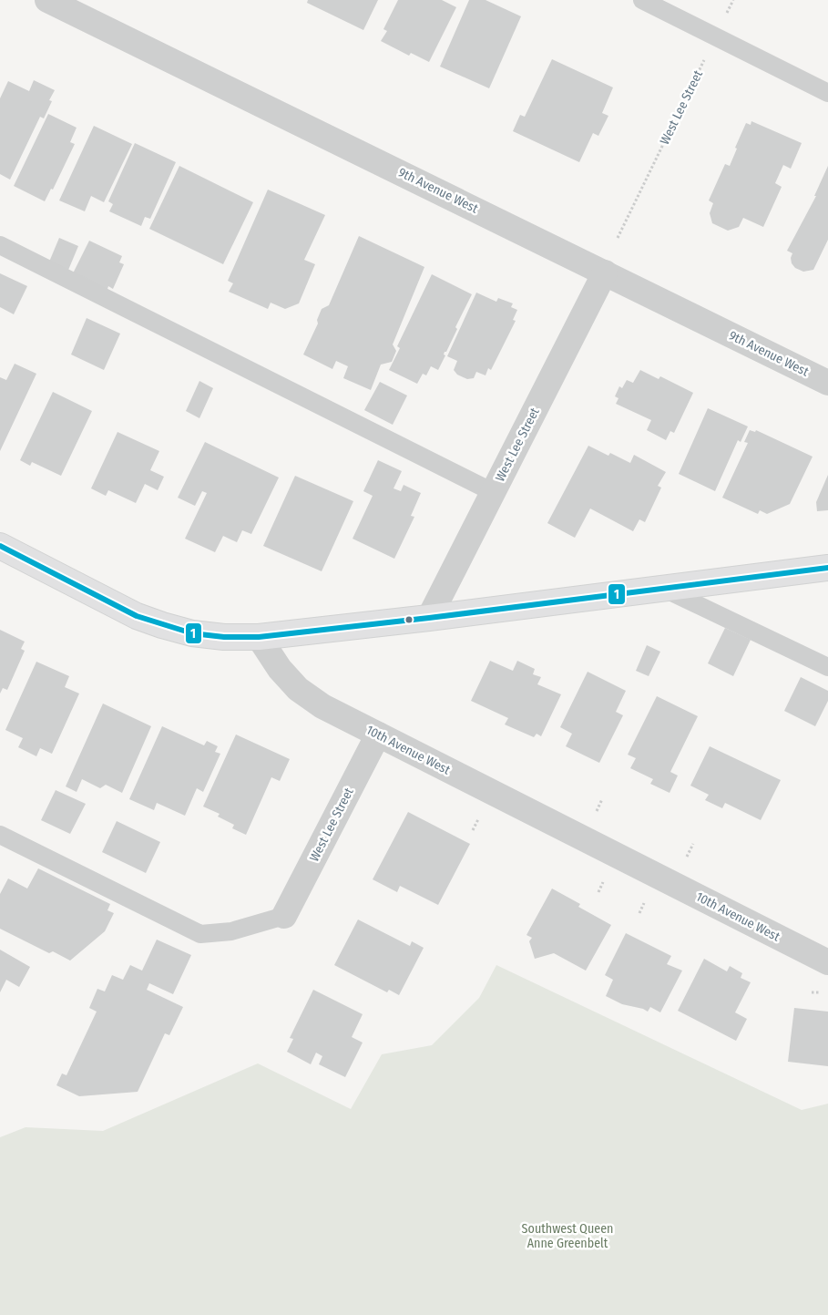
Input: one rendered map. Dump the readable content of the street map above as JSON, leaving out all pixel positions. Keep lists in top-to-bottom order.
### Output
{
  "streets": {
    "street": ["West Lee Street", "9th Avenue West", "10th Avenue West"]
  },
  "crossings": [
    ["West Lee Street", "9th Avenue West"],
    ["West Lee Street", "10th Avenue West"]
  ],
  "parks": ["Southwest Queen Anne Greenbelt"],
  "lines": ["transit line 1"]
}
